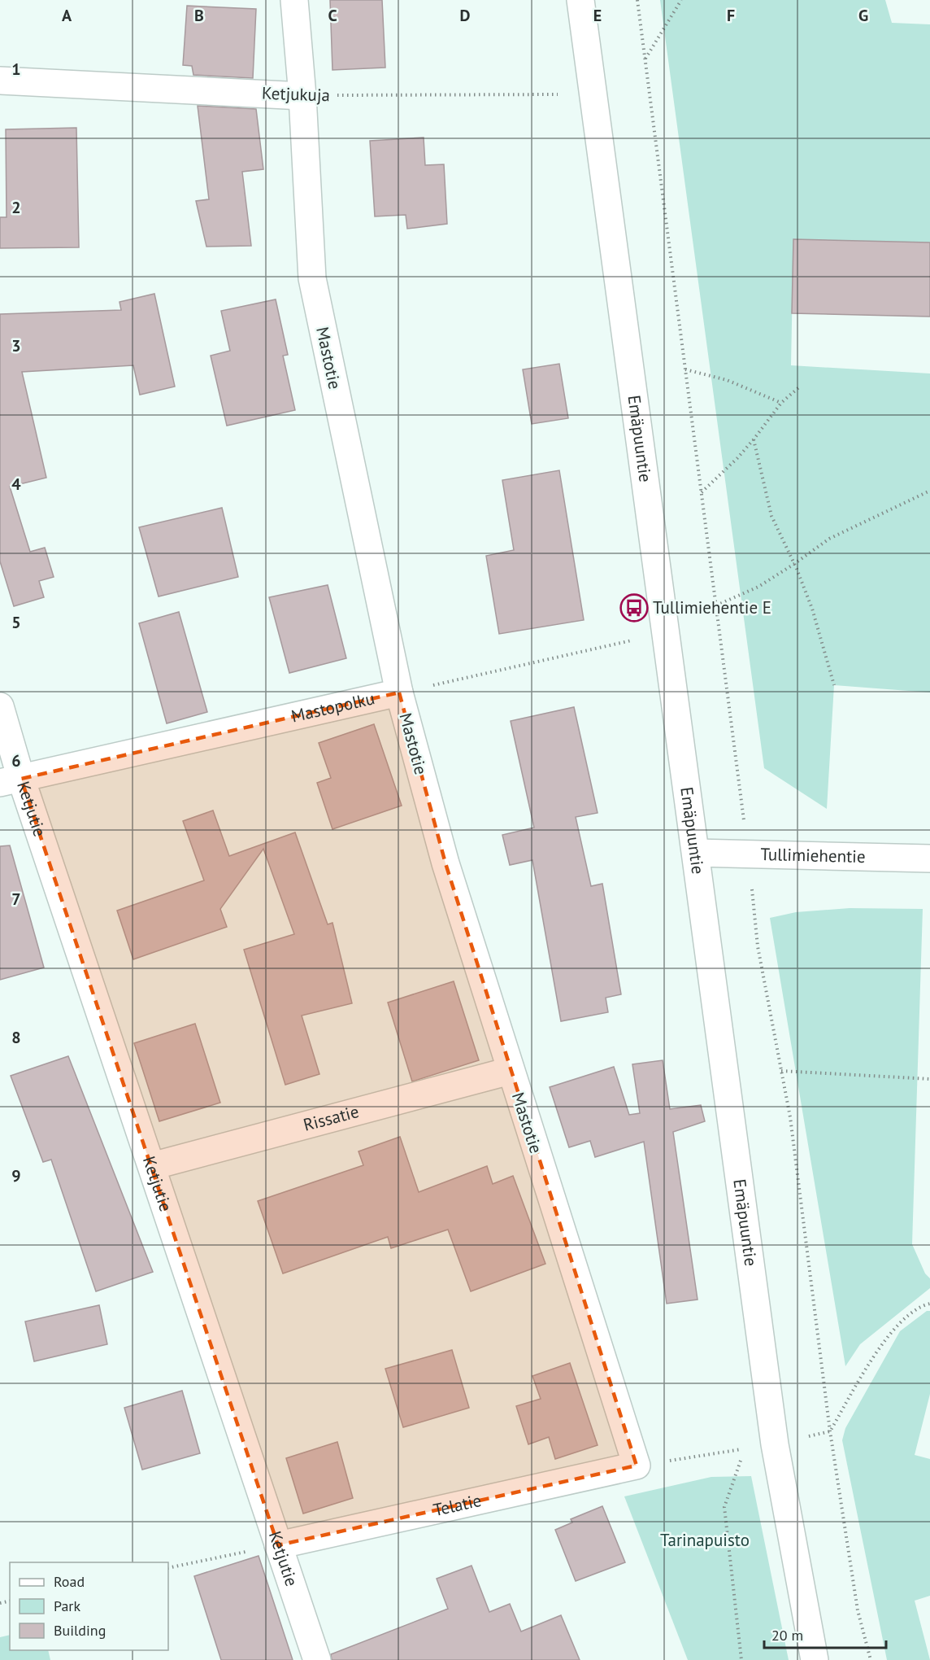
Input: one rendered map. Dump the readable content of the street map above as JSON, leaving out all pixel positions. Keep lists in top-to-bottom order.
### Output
{
  "streets": {
    "street": [
      "Ketjukuja",
      "Mastotie",
      "Emäpuuntie",
      "Mastopolku",
      "Ketjutie",
      "Tullimiehentie",
      "Rissatie",
      "Telatie"
    ]
  },
  "crossings": [
    ["Ketjukuja", "Mastotie"],
    ["Ketjukuja", "Emäpuuntie"],
    ["Mastotie", "Mastopolku"],
    ["Mastotie", "Rissatie"],
    ["Mastotie", "Telatie"],
    ["Emäpuuntie", "Mastopolku"],
    ["Emäpuuntie", "Tullimiehentie"],
    ["Mastopolku", "Ketjutie"],
    ["Ketjutie", "Rissatie"],
    ["Ketjutie", "Telatie"]
  ],
  "parks": ["Tarinapuisto"],
  "places": {
    "bus stop": ["Tullimiehentie E"]
  },
  "legend": ["Road", "Park", "Building"],
  "scale_bar": "20 m",
  "grid": {
    "columns": [
      "A",
      "B",
      "C",
      "D",
      "E",
      "F",
      "G"
    ],
    "rows": [
      "1",
      "2",
      "3",
      "4",
      "5",
      "6",
      "7",
      "8",
      "9"
    ]
  }
}
